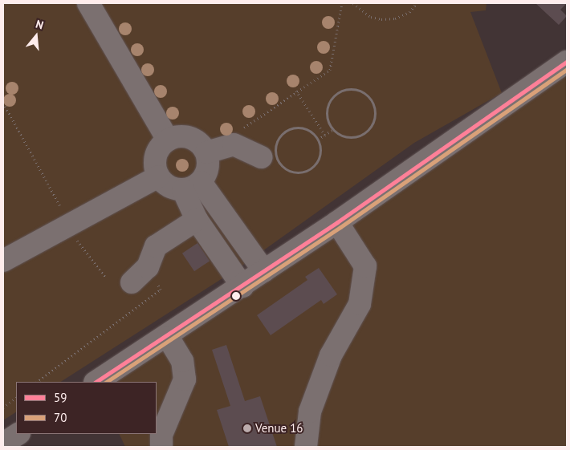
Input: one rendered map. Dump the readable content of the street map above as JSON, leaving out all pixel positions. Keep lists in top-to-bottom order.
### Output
{
  "places": ["Venue 16"],
  "lines": ["transit line 59", "transit line 70"],
  "legend": ["59", "70"],
  "north": "top"
}
